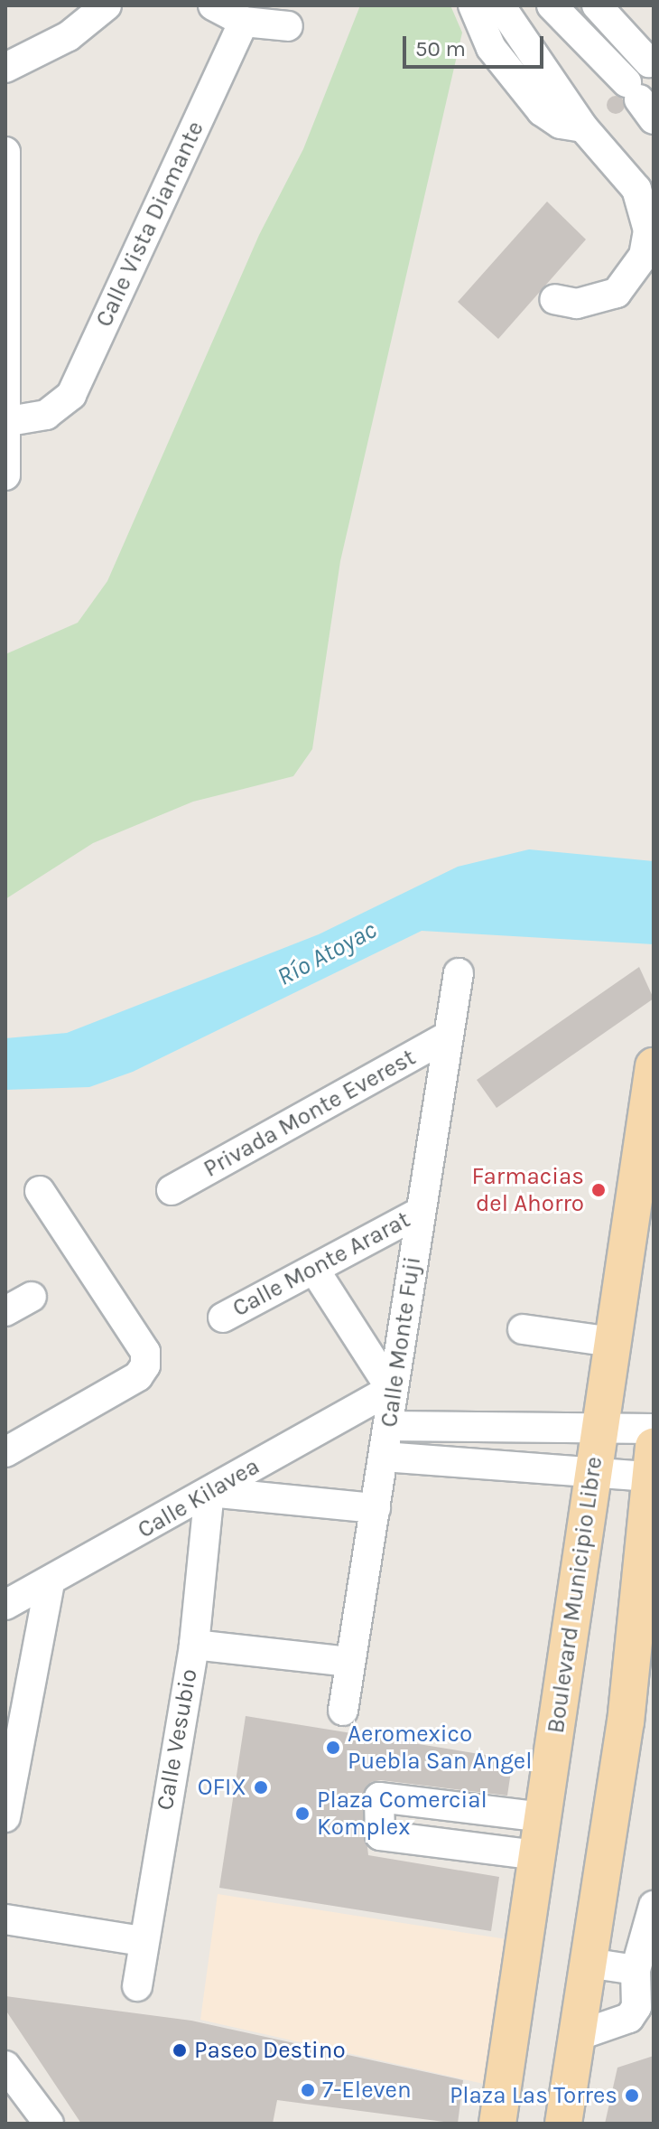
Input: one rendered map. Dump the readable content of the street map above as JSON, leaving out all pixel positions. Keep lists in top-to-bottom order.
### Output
{
  "streets": {
    "main road": ["Boulevard Municipio Libre"],
    "street": [
      "Calle Vista Diamante",
      "Privada Monte Everest",
      "Calle Monte Ararat",
      "Calle Monte Fuji",
      "Calle Kilavea",
      "Calle Vesubio"
    ]
  },
  "crossings": [
    ["Privada Monte Everest", "Calle Monte Fuji"],
    ["Calle Monte Ararat", "Calle Monte Fuji"],
    ["Calle Monte Fuji", "Calle Kilavea"],
    ["Calle Kilavea", "Calle Vesubio"]
  ],
  "water": ["Río Atoyac"],
  "places": [
    "Farmacias del Ahorro",
    "Aeromexico Puebla San Angel",
    "OFIX",
    "Plaza Comercial Komplex",
    "Paseo Destino",
    "7-Eleven",
    "Plaza Las Torres"
  ],
  "scale_bar": "50 m"
}
